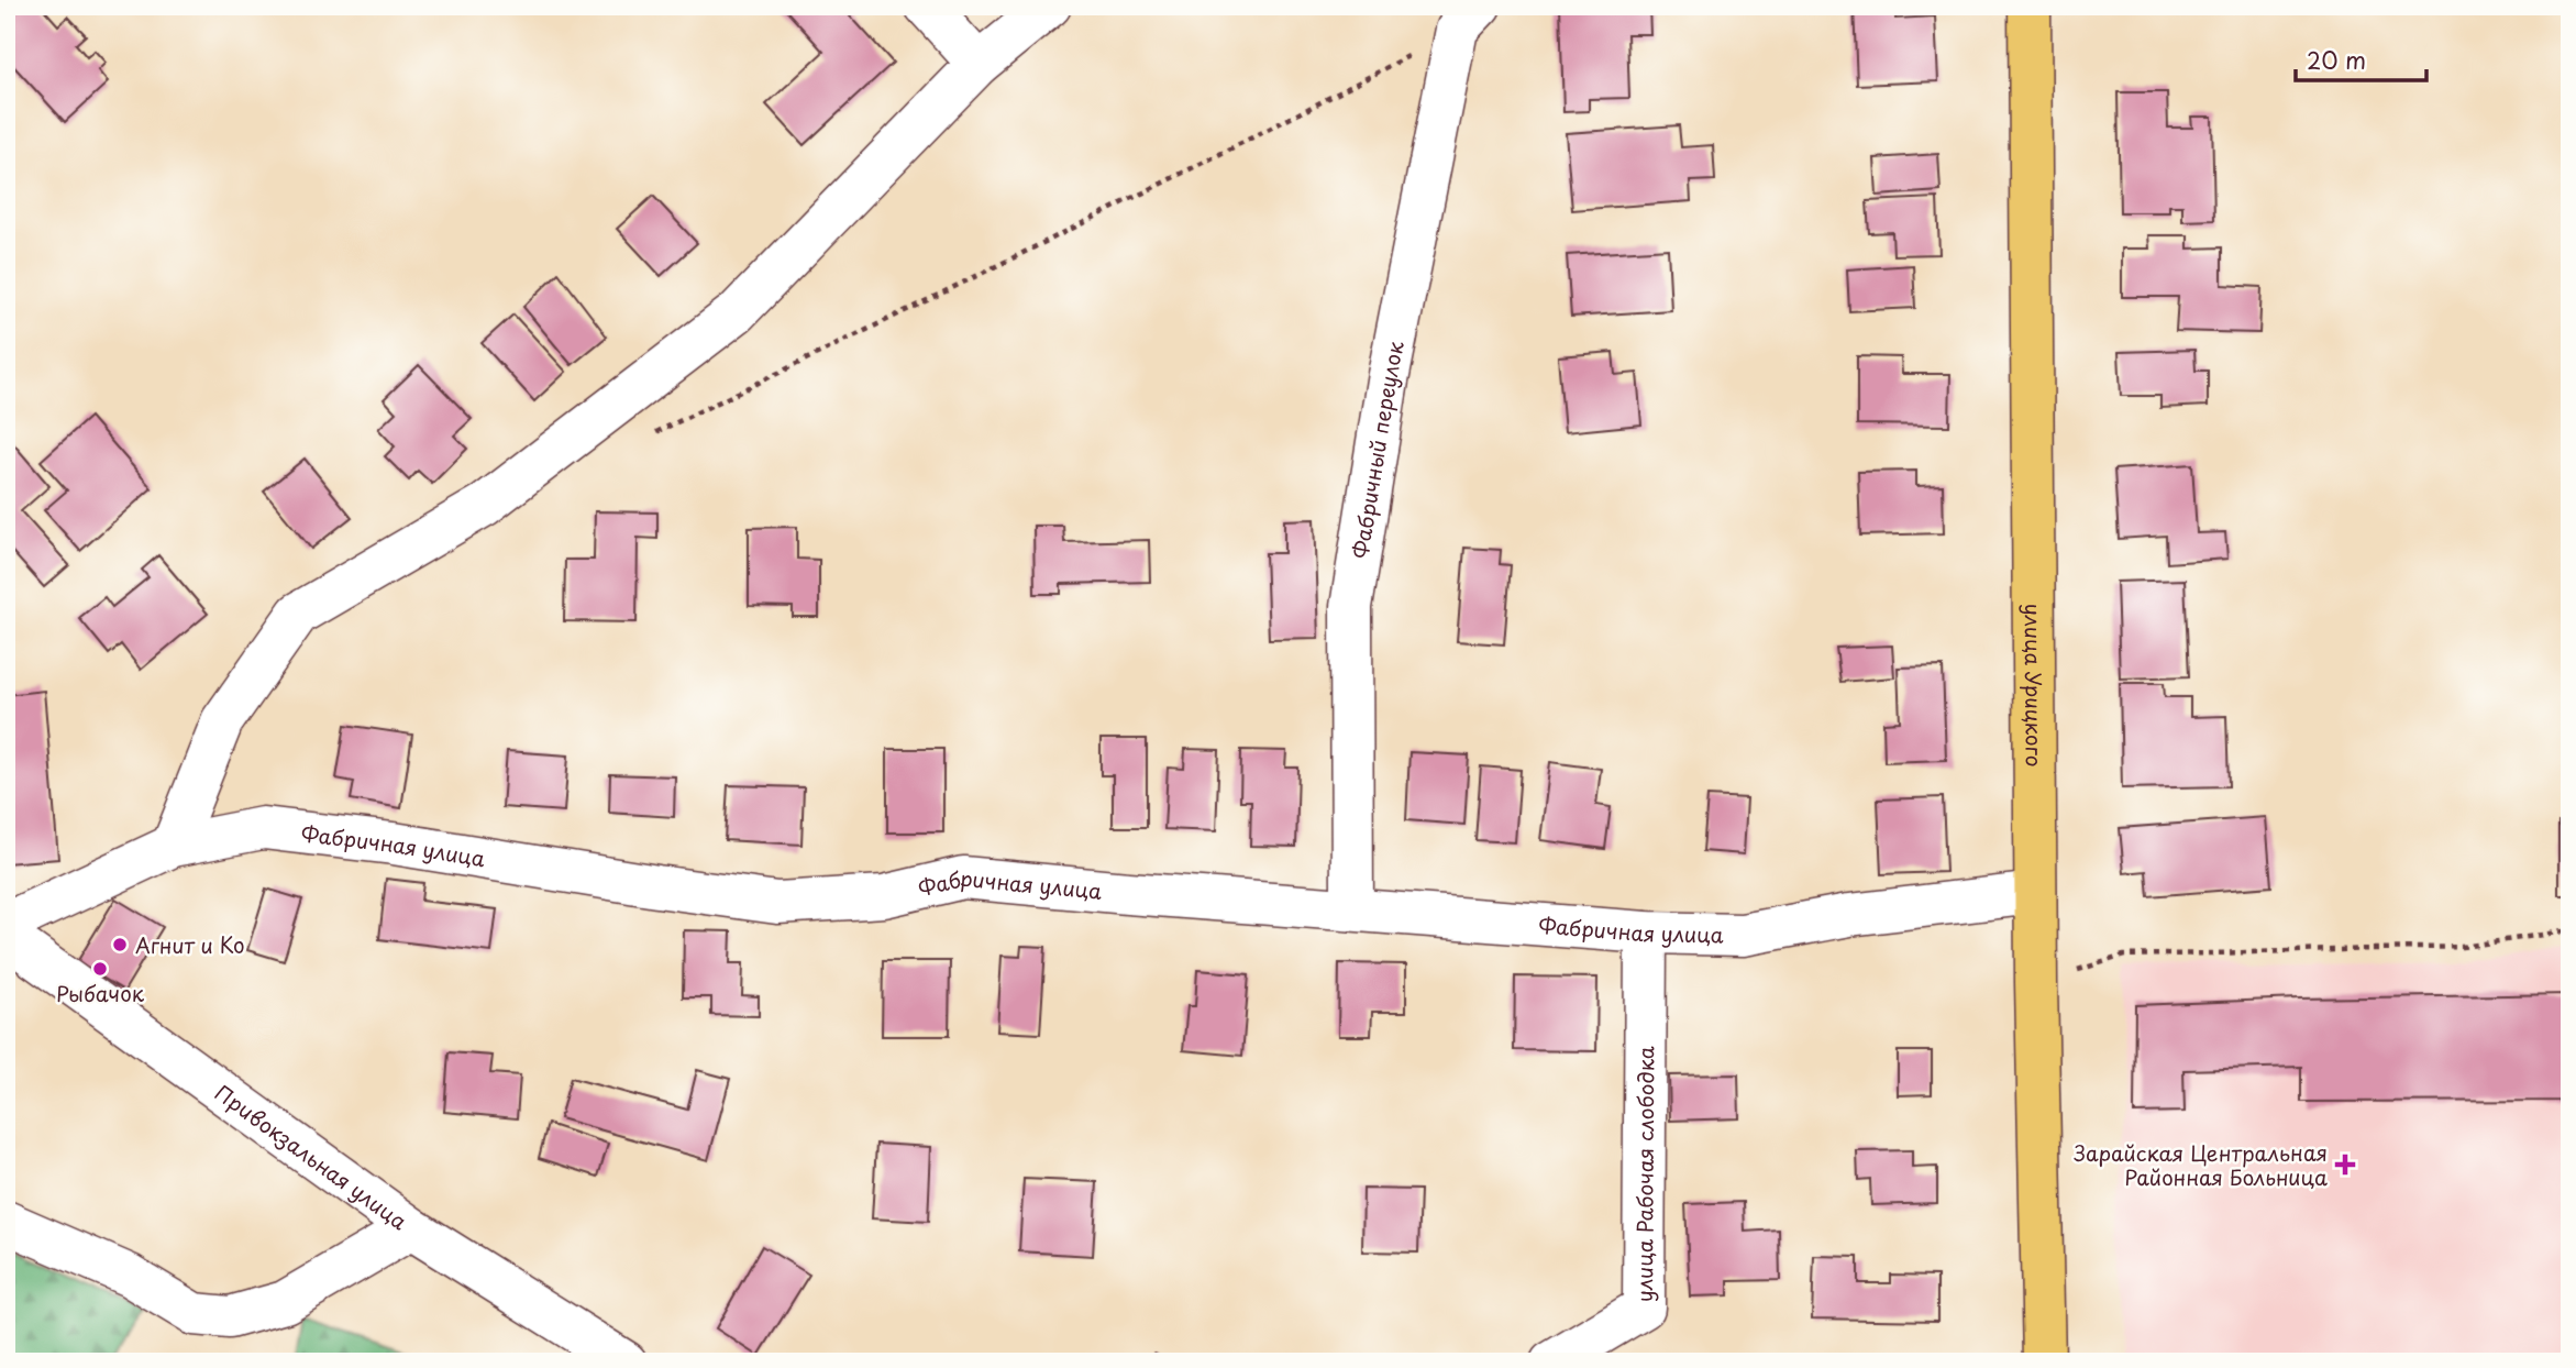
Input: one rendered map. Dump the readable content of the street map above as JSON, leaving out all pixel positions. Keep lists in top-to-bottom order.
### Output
{
  "streets": {
    "main road": ["улица Урицкого"],
    "street": [
      "Фабричный переулок",
      "Фабричная улица",
      "Привокзальная улица",
      "улица Рабочая слободка"
    ]
  },
  "crossings": [
    ["Фабричный переулок", "Фабричная улица"],
    ["улица Урицкого", "Фабричная улица"],
    ["Фабричная улица", "улица Рабочая слободка"]
  ],
  "places": {
    "other": ["Агнит и Ко", "Рыбачок"],
    "health": ["Зарайская Центральная Районная Больница"]
  },
  "scale_bar": "20 m"
}
